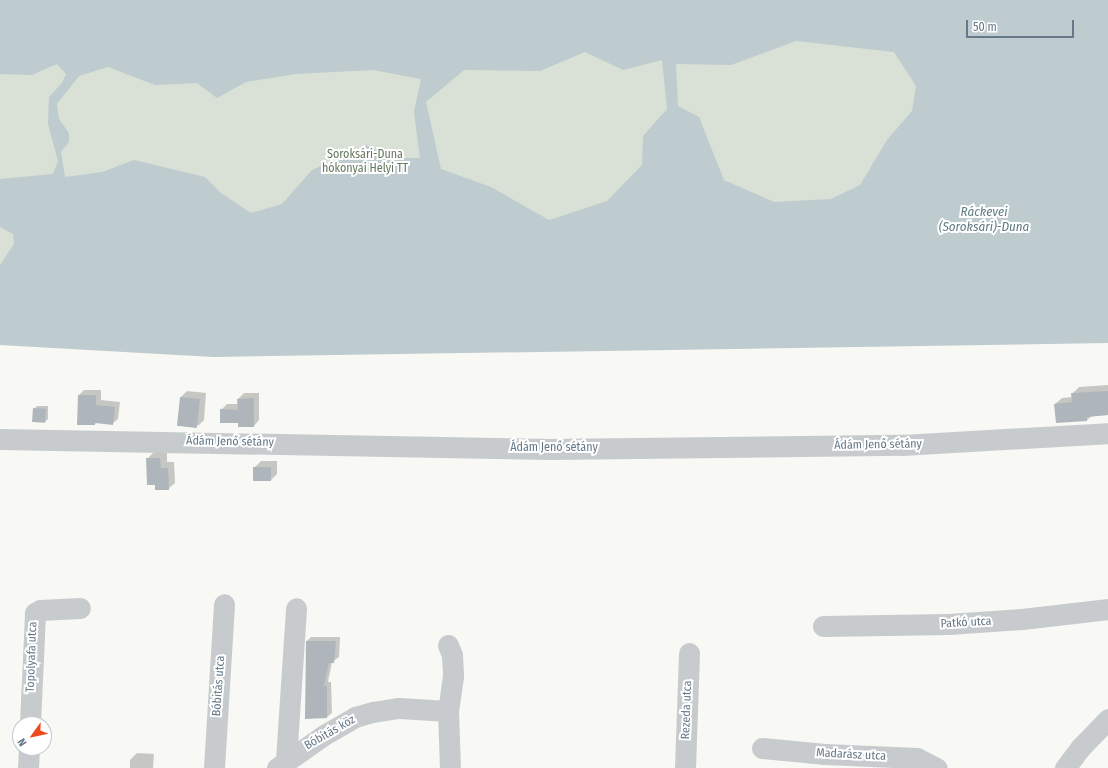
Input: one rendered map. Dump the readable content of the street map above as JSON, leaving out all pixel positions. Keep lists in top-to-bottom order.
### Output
{
  "streets": {
    "street": [
      "Ádám Jenő sétány",
      "Patkó utca",
      "Topolyafa utca",
      "Bóbitás utca",
      "Rezeda utca",
      "Bóbitás köz",
      "Madarász utca"
    ]
  },
  "water": ["Ráckevei (Soroksári)-Duna"],
  "parks": ["Soroksári-Duna hókonyai Helyi TT"],
  "scale_bar": "50 m",
  "north": "bottom left"
}
